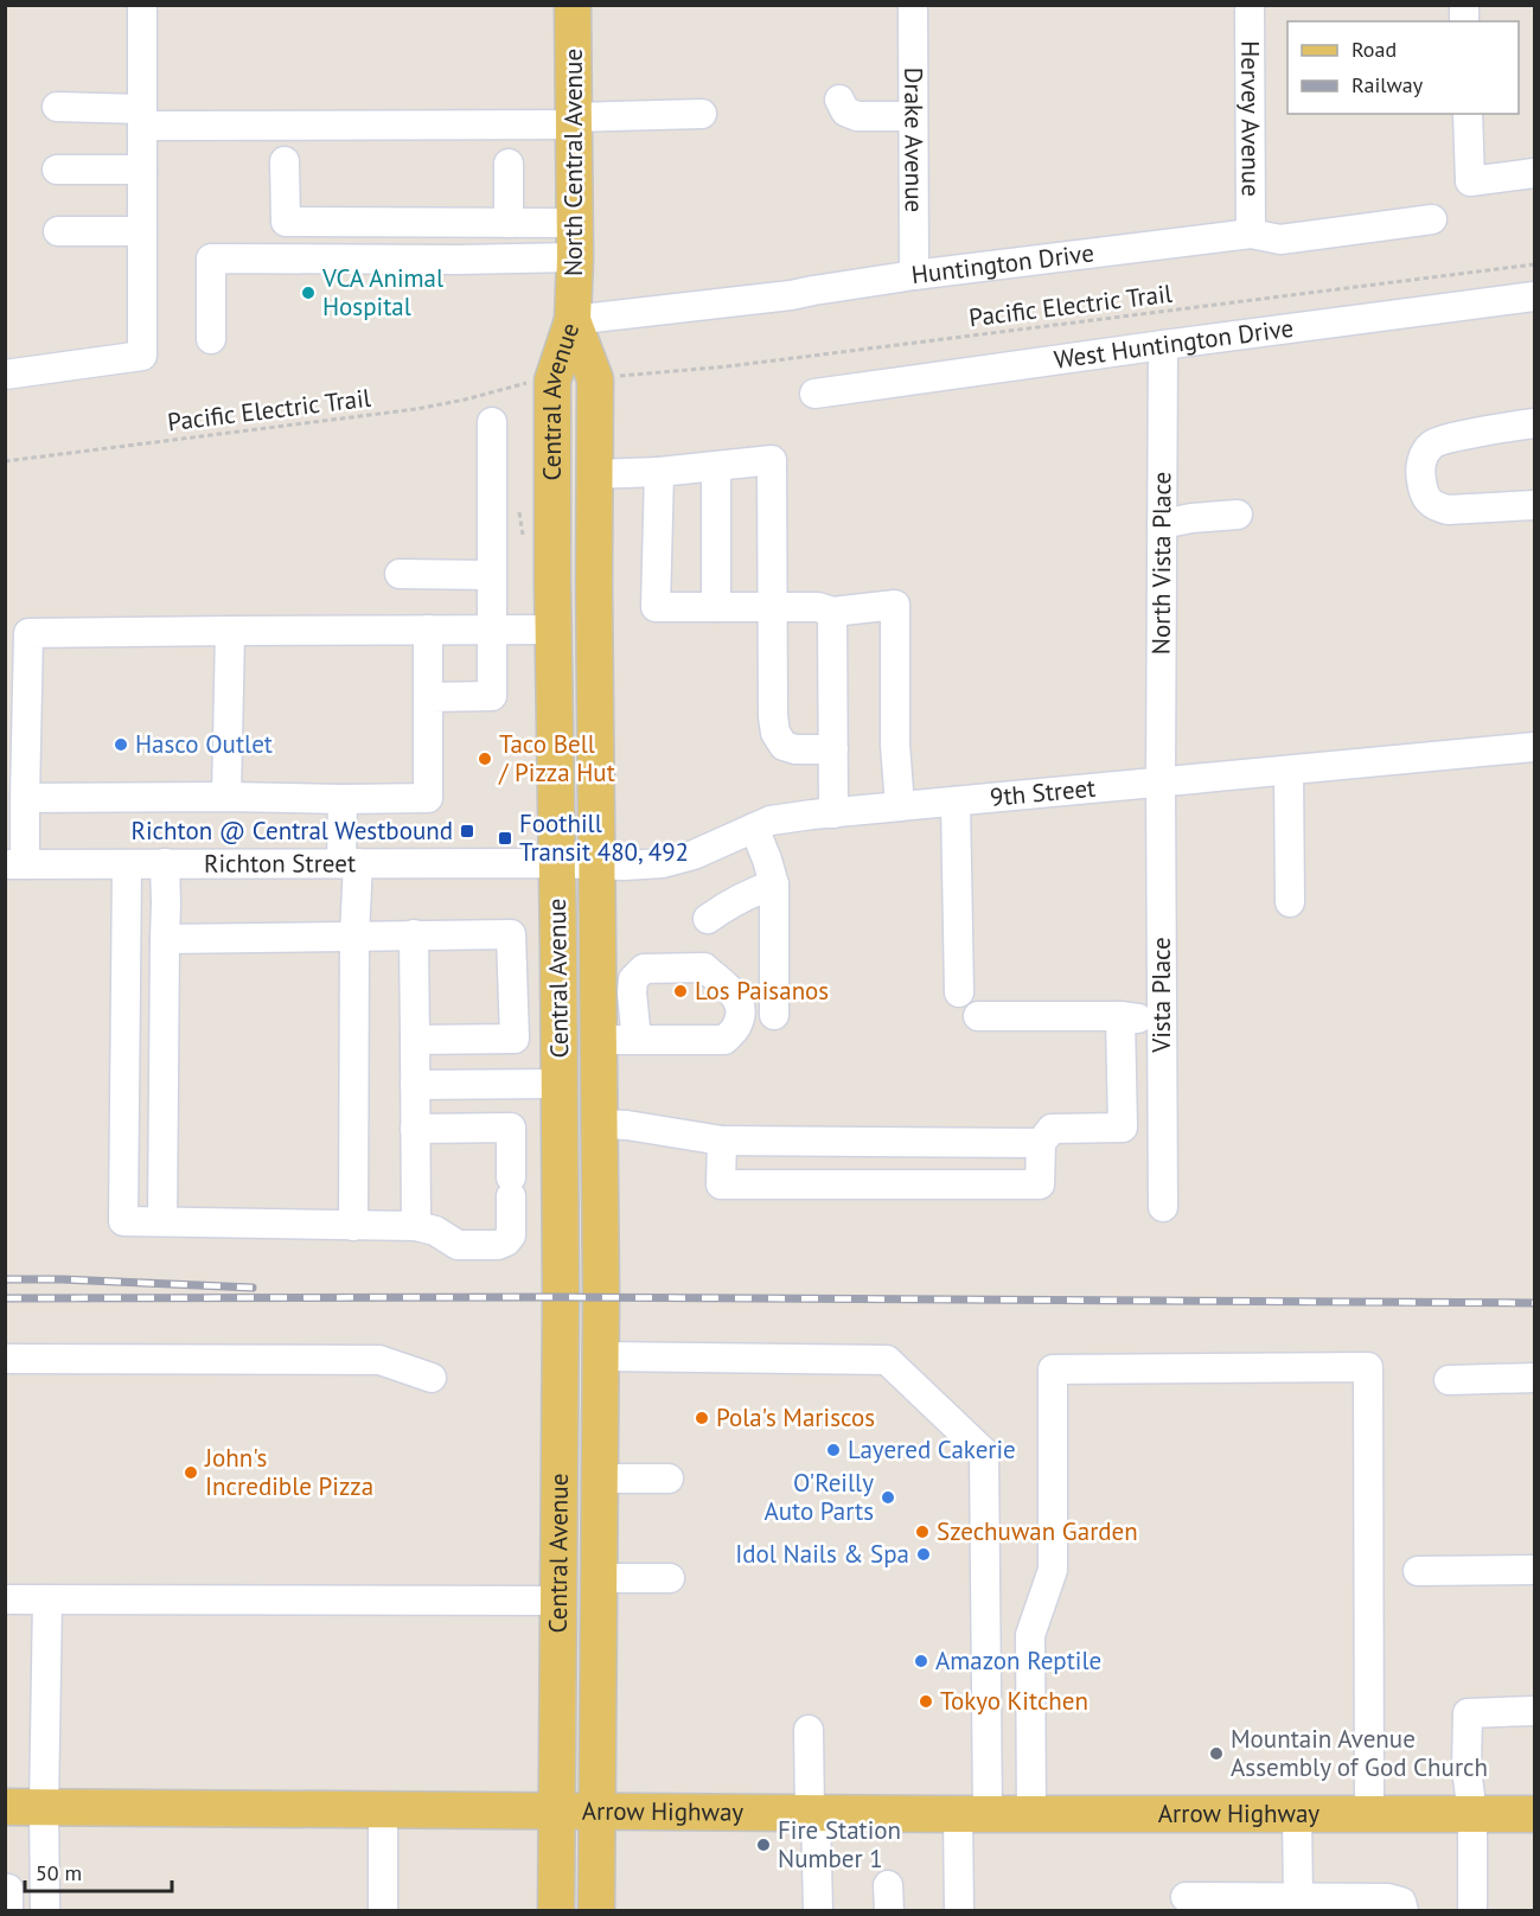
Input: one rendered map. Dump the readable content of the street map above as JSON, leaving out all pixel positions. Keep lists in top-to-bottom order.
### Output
{
  "streets": {
    "main road": ["North Central Avenue", "Central Avenue", "Arrow Highway"],
    "street": [
      "Hervey Avenue",
      "Drake Avenue",
      "Huntington Drive",
      "West Huntington Drive",
      "North Vista Place",
      "9th Street",
      "Richton Street",
      "Vista Place"
    ],
    "path": ["Pacific Electric Trail"]
  },
  "crossings": [
    ["Hervey Avenue", "Huntington Drive"],
    ["Drake Avenue", "Huntington Drive"],
    ["North Central Avenue", "Huntington Drive"],
    ["North Central Avenue", "Central Avenue"],
    ["Huntington Drive", "Central Avenue"],
    ["West Huntington Drive", "North Vista Place"],
    ["Central Avenue", "9th Street"],
    ["Central Avenue", "Richton Street"],
    ["Central Avenue", "Arrow Highway"],
    ["North Vista Place", "9th Street"],
    ["North Vista Place", "Vista Place"],
    ["9th Street", "Richton Street"],
    ["9th Street", "Vista Place"]
  ],
  "places": {
    "other": [
      "VCA Animal Hospital",
      "Hasco Outlet",
      "Taco Bell / Pizza Hut",
      "Los Paisanos",
      "Pola's Mariscos",
      "Layered Cakerie",
      "John's Incredible Pizza",
      "O'Reilly Auto Parts",
      "Szechuwan Garden",
      "Idol Nails & Spa",
      "Amazon Reptile",
      "Tokyo Kitchen",
      "Mountain Avenue Assembly of God Church",
      "Fire Station Number 1"
    ],
    "transit": ["Richton @ Central Westbound", "Foothill Transit 480, 492"]
  },
  "legend": ["Road", "Railway"],
  "scale_bar": "50 m"
}
